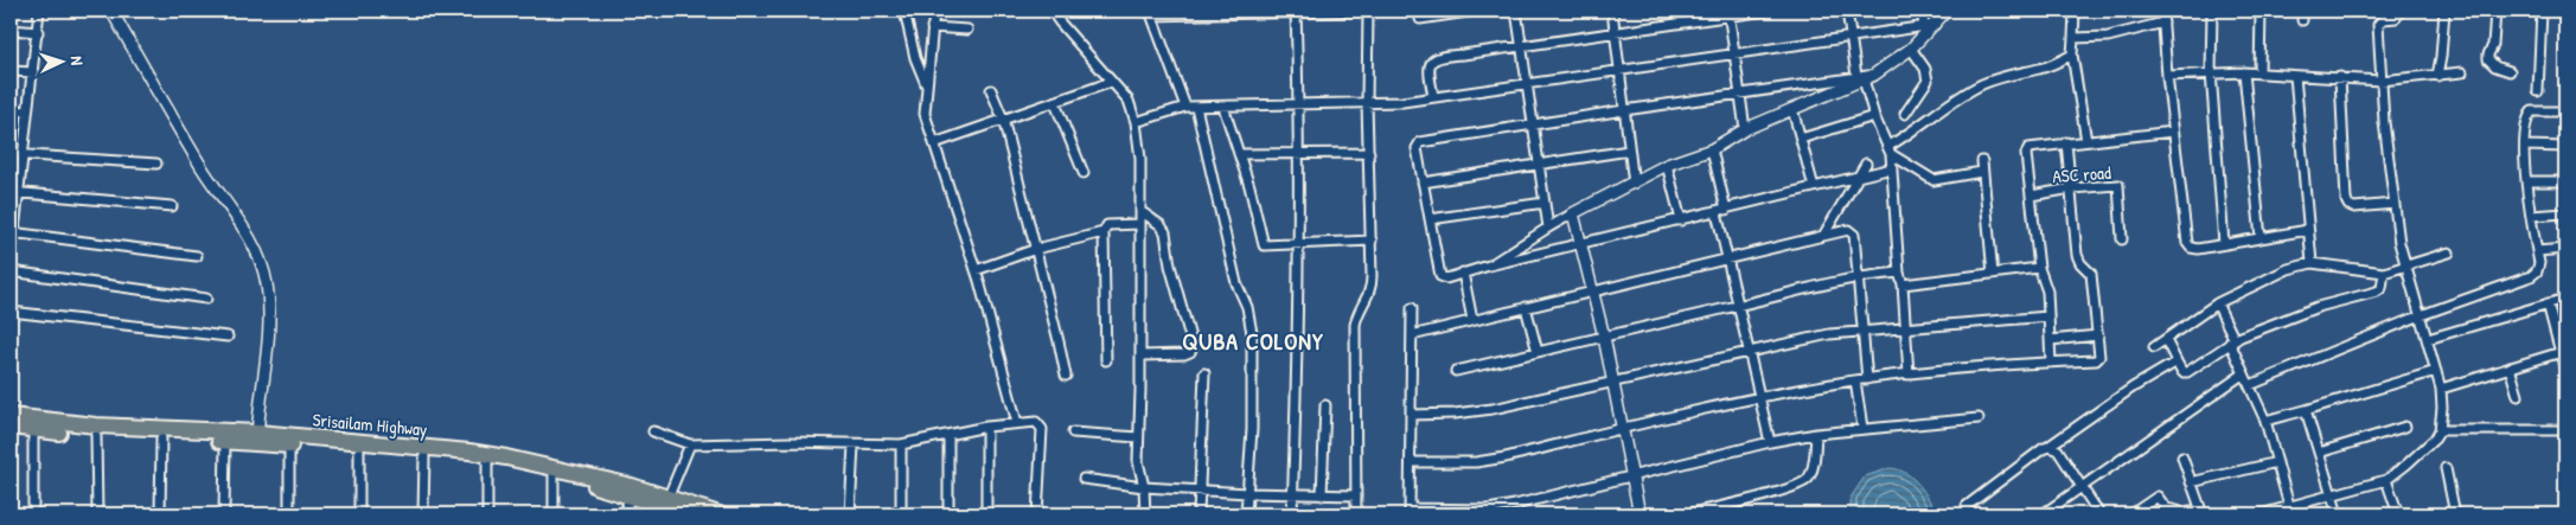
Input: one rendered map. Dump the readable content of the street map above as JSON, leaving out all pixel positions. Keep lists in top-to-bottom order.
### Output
{
  "streets": {
    "highway": ["Srisailam Highway"],
    "street": ["ASC road"]
  },
  "districts": ["QUBA COLONY"],
  "north": "right"
}
